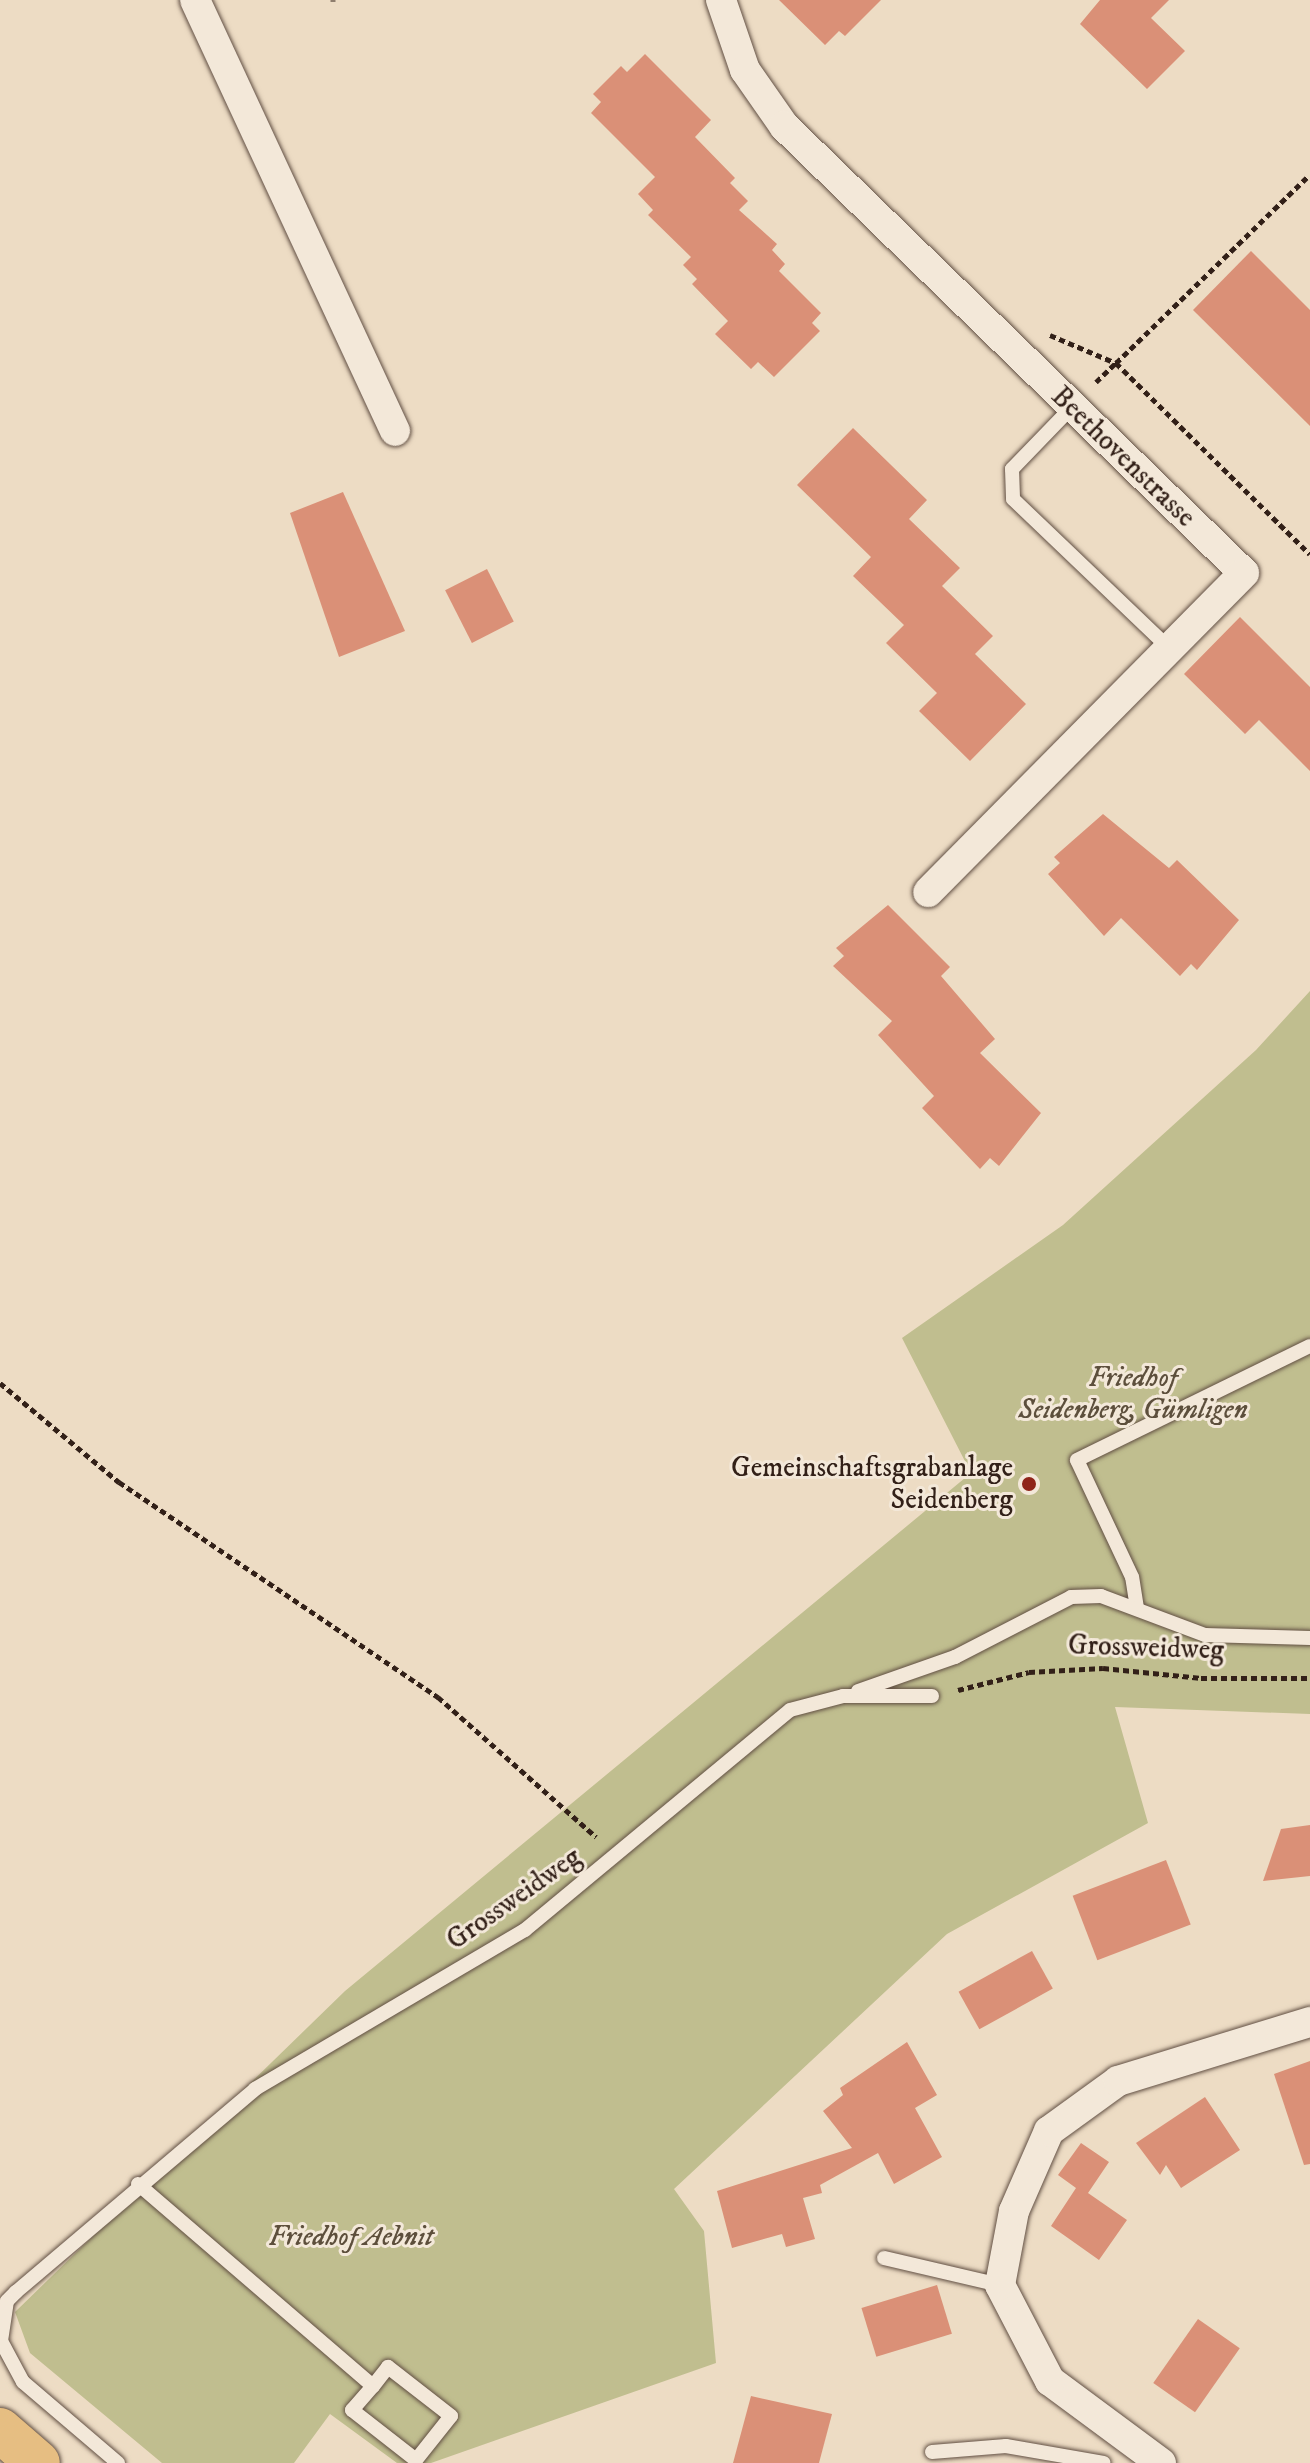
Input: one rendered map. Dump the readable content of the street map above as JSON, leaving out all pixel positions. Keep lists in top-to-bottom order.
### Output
{
  "streets": {
    "street": ["Beethovenstrasse"],
    "lane": ["Grossweidweg"]
  },
  "parks": ["Friedhof Seidenberg, Gümligen", "Friedhof Aebnit"],
  "places": ["Gemeinschaftsgrabanlage Seidenberg"]
}
